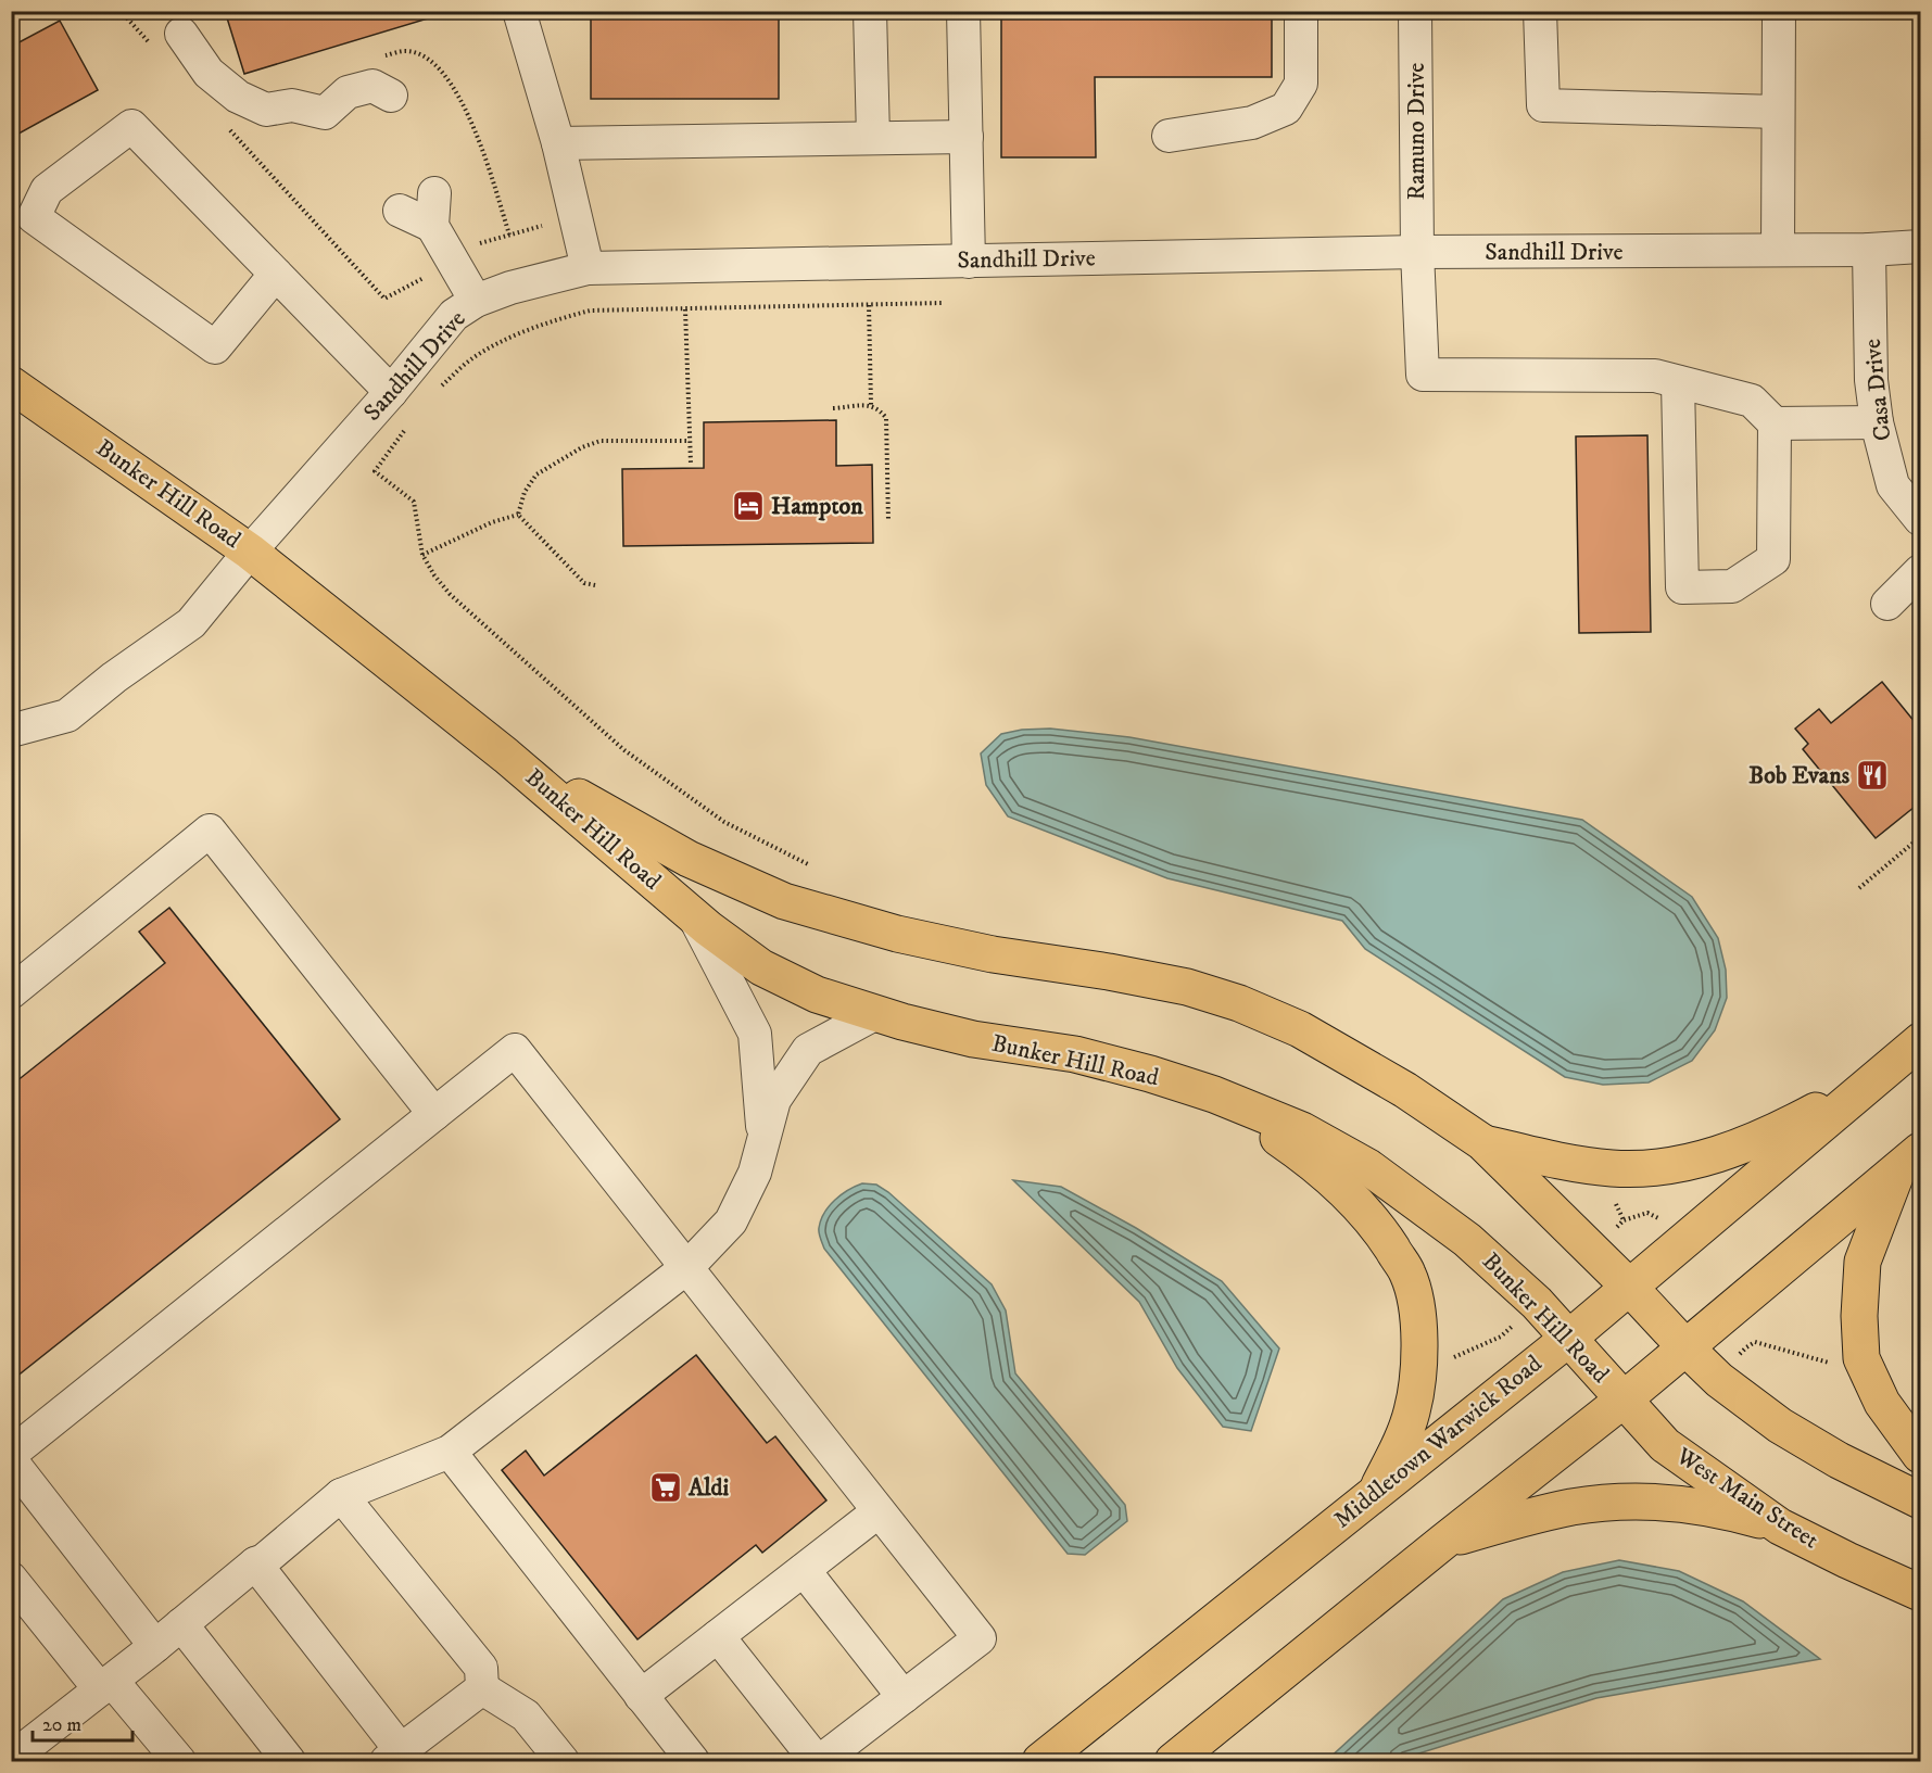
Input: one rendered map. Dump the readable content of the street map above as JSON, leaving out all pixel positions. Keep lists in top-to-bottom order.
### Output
{
  "streets": {
    "main road": ["Bunker Hill Road", "Middletown Warwick Road", "West Main Street"],
    "street": ["Ramuno Drive", "Sandhill Drive", "Casa Drive"]
  },
  "crossings": [
    ["Ramuno Drive", "Sandhill Drive"],
    ["Sandhill Drive", "Casa Drive"],
    ["Sandhill Drive", "Bunker Hill Road"],
    ["Bunker Hill Road", "Middletown Warwick Road"],
    ["Bunker Hill Road", "West Main Street"]
  ],
  "places": {
    "hotel": ["Hampton"],
    "restaurant": ["Bob Evans"],
    "supermarket": ["Aldi"]
  },
  "scale_bar": "20 m"
}
